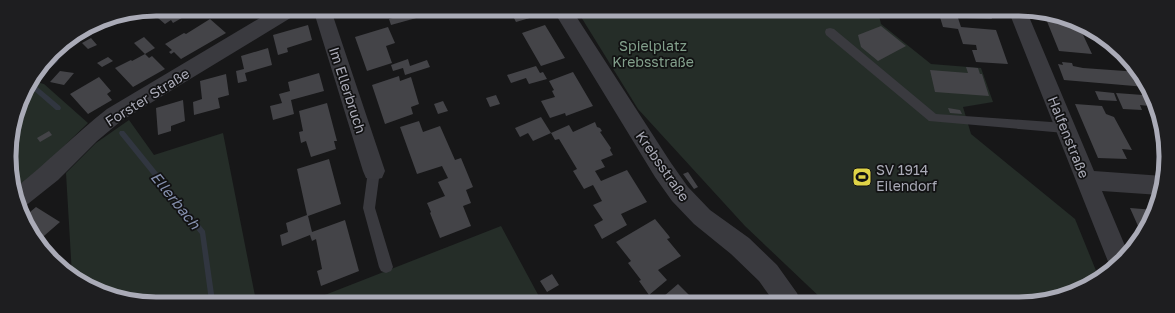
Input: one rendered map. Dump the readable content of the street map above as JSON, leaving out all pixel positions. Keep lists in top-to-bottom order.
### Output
{
  "streets": {
    "street": [
      "Im Ellerbruch",
      "Forster Straße",
      "Halfenstraße",
      "Krebsstraße"
    ]
  },
  "water": ["Ellerbach"],
  "parks": ["Spielplatz Krebsstraße"],
  "places": {
    "sports": ["SV 1914 Eilendorf"]
  }
}
